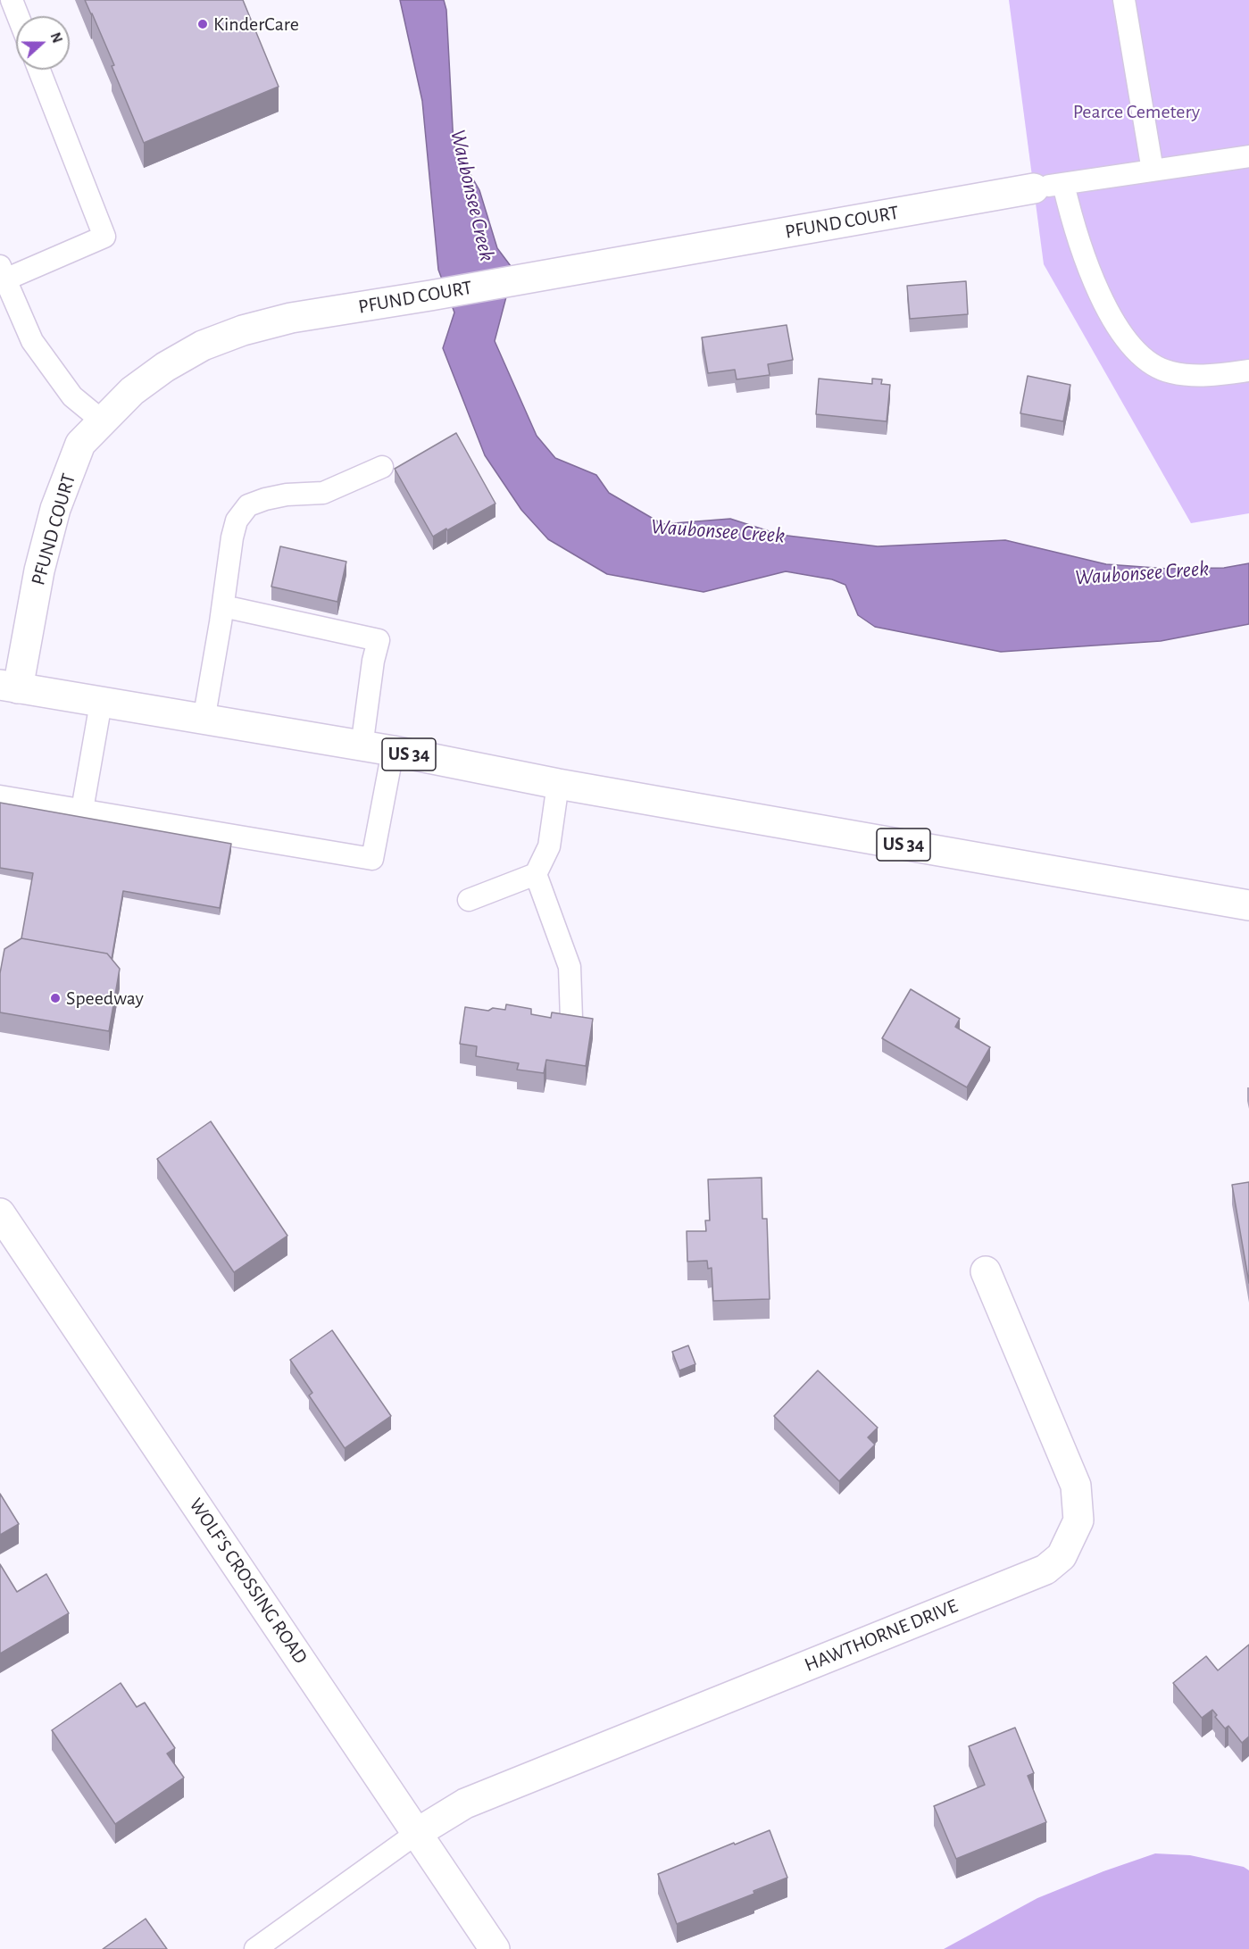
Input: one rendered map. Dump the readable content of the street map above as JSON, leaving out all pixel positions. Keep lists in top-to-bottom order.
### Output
{
  "streets": {
    "street": [
      "PFUND COURT",
      "US 34",
      "WOLF'S CROSSING ROAD",
      "HAWTHORNE DRIVE"
    ]
  },
  "crossings": [
    ["PFUND COURT", "US 34"],
    ["WOLF'S CROSSING ROAD", "HAWTHORNE DRIVE"]
  ],
  "water": ["Waubonsee Creek"],
  "parks": ["Pearce Cemetery"],
  "places": ["KinderCare", "Speedway"],
  "north": "right"
}
